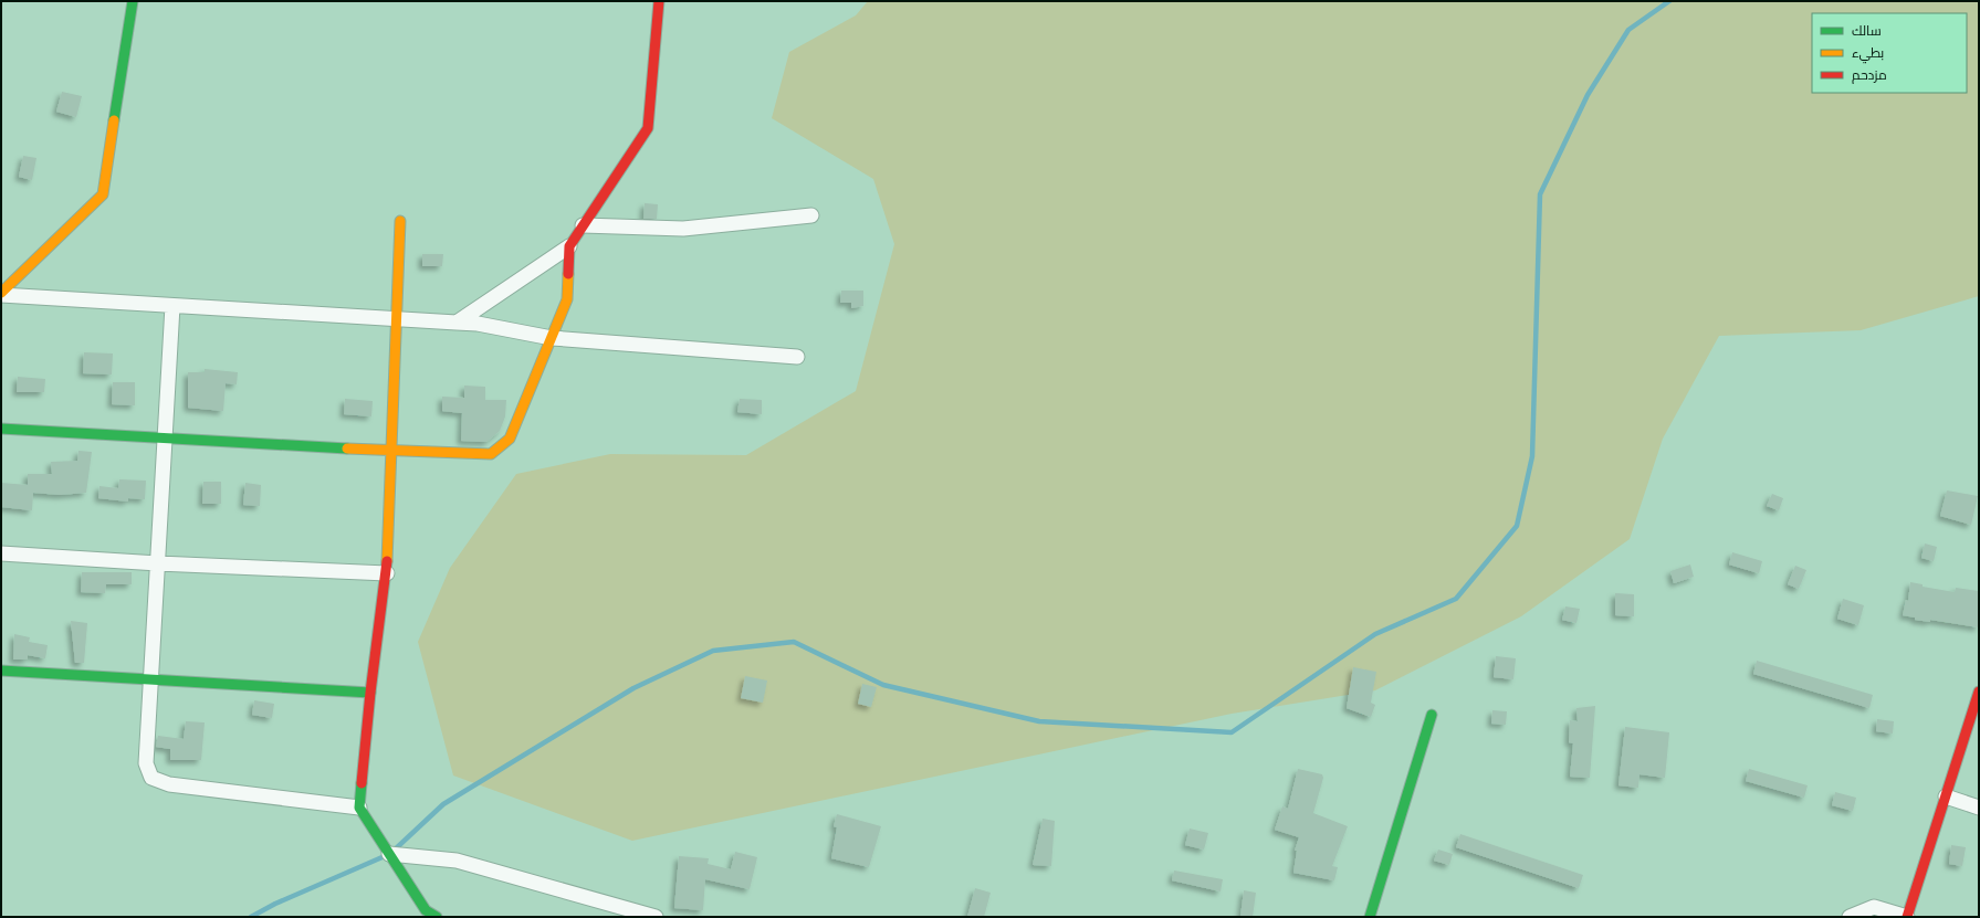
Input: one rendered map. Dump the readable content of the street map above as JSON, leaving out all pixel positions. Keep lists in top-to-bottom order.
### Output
{
  "legend": ["سالك", "بطيء", "مزدحم"]
}
